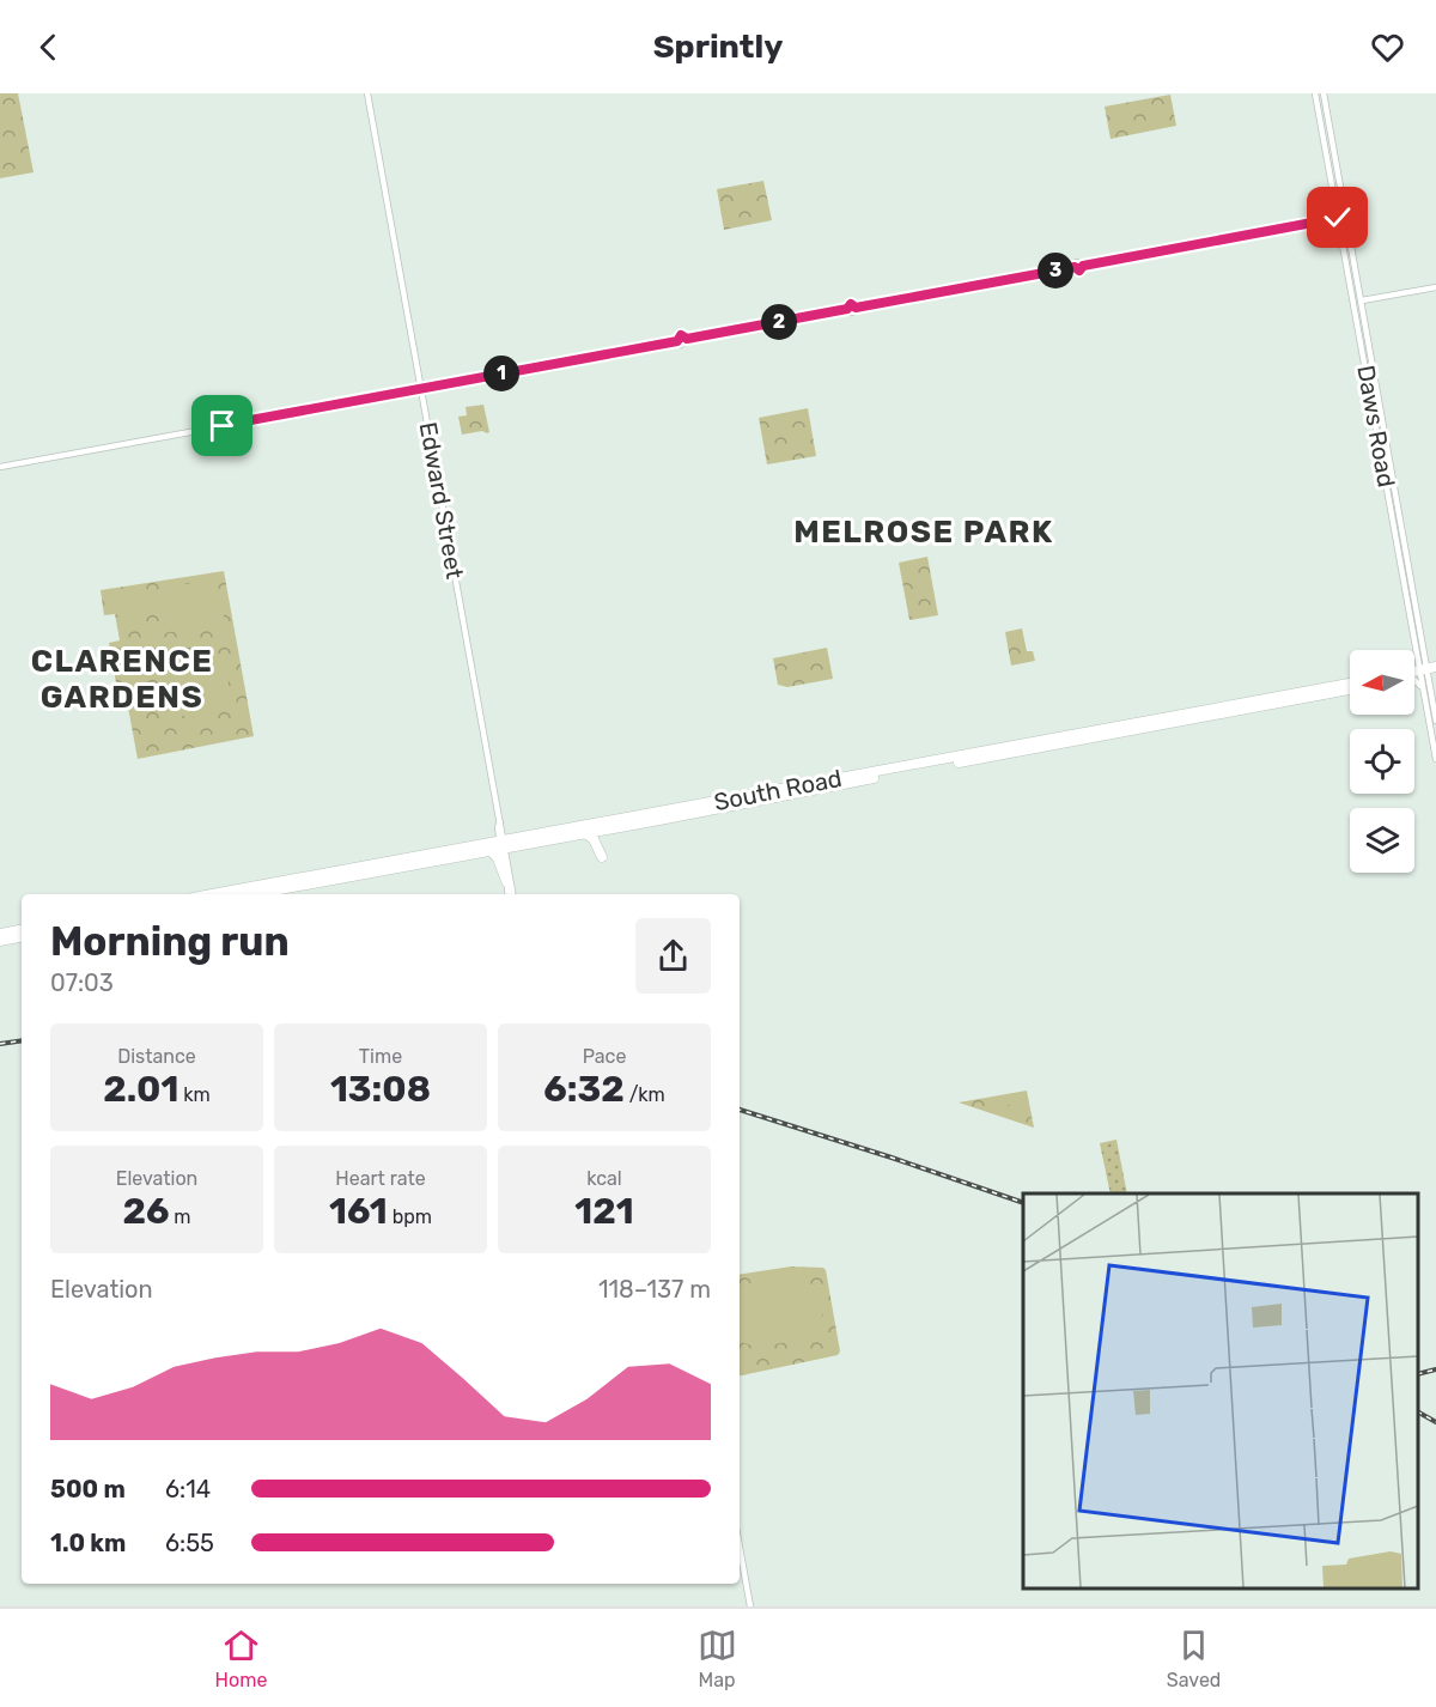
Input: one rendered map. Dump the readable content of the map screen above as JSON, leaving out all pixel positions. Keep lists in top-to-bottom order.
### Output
{
  "streets": {
    "highway": ["South Road"],
    "street": ["Daws Road", "Edward Street"]
  },
  "crossings": [
    ["Edward Street", "South Road"]
  ],
  "districts": ["MELROSE PARK", "CLARENCE GARDENS"],
  "north": "left",
  "page": {
    "header": "Sprintly",
    "pins": ["3", "2", "1"],
    "heading": ["Morning run", "07:03"],
    "stats": [
      ["Distance", "2.01 km"],
      ["Time", "13:08"],
      ["Pace", "6:32 /km"],
      ["Elevation", "26 m"],
      ["Heart rate", "161 bpm"],
      ["kcal", "121"]
    ],
    "chart": ["Elevation", "118–137 m"],
    "list": [
      {
        "name": "500 m",
        "note": "6:14"
      },
      {
        "name": "1.0 km",
        "note": "6:55"
      }
    ],
    "tabs": ["Home", "Map", "Saved"]
  }
}
